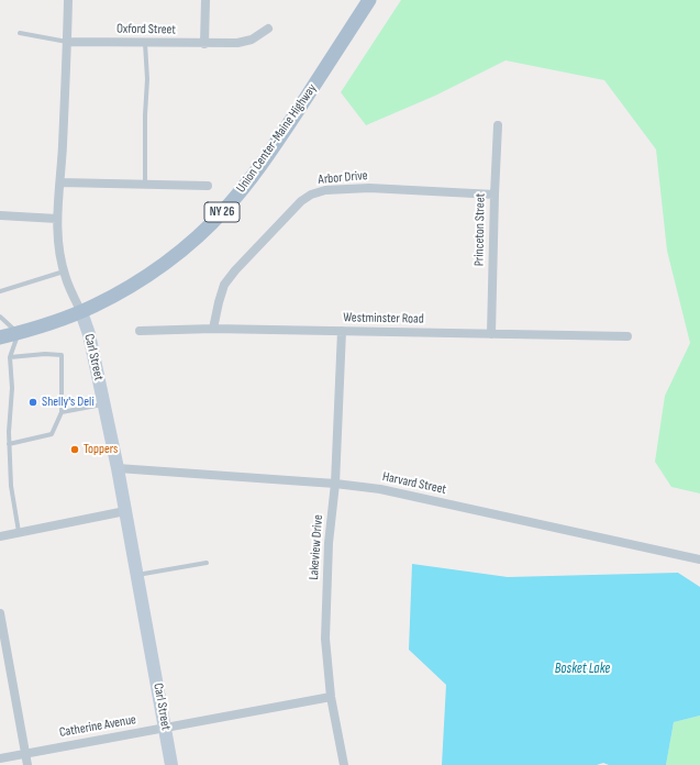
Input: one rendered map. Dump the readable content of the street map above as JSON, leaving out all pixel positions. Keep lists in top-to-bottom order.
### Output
{
  "streets": {
    "main road": ["Union Center-Maine Highway", "NY 26"],
    "street": [
      "Oxford Street",
      "Arbor Drive",
      "Princeton Street",
      "Westminster Road",
      "Carl Street",
      "Harvard Street",
      "Lakeview Drive",
      "Catherine Avenue"
    ]
  },
  "crossings": [
    ["Oxford Street", "Carl Street"],
    ["Union Center-Maine Highway", "Carl Street"],
    ["Arbor Drive", "Princeton Street"],
    ["Arbor Drive", "Westminster Road"],
    ["Princeton Street", "Westminster Road"],
    ["Westminster Road", "Lakeview Drive"],
    ["Carl Street", "Harvard Street"],
    ["Carl Street", "Catherine Avenue"],
    ["Harvard Street", "Lakeview Drive"],
    ["Lakeview Drive", "Catherine Avenue"]
  ],
  "water": ["Bosket Lake"],
  "places": ["Shelly's Deli", "Toppers"]
}
